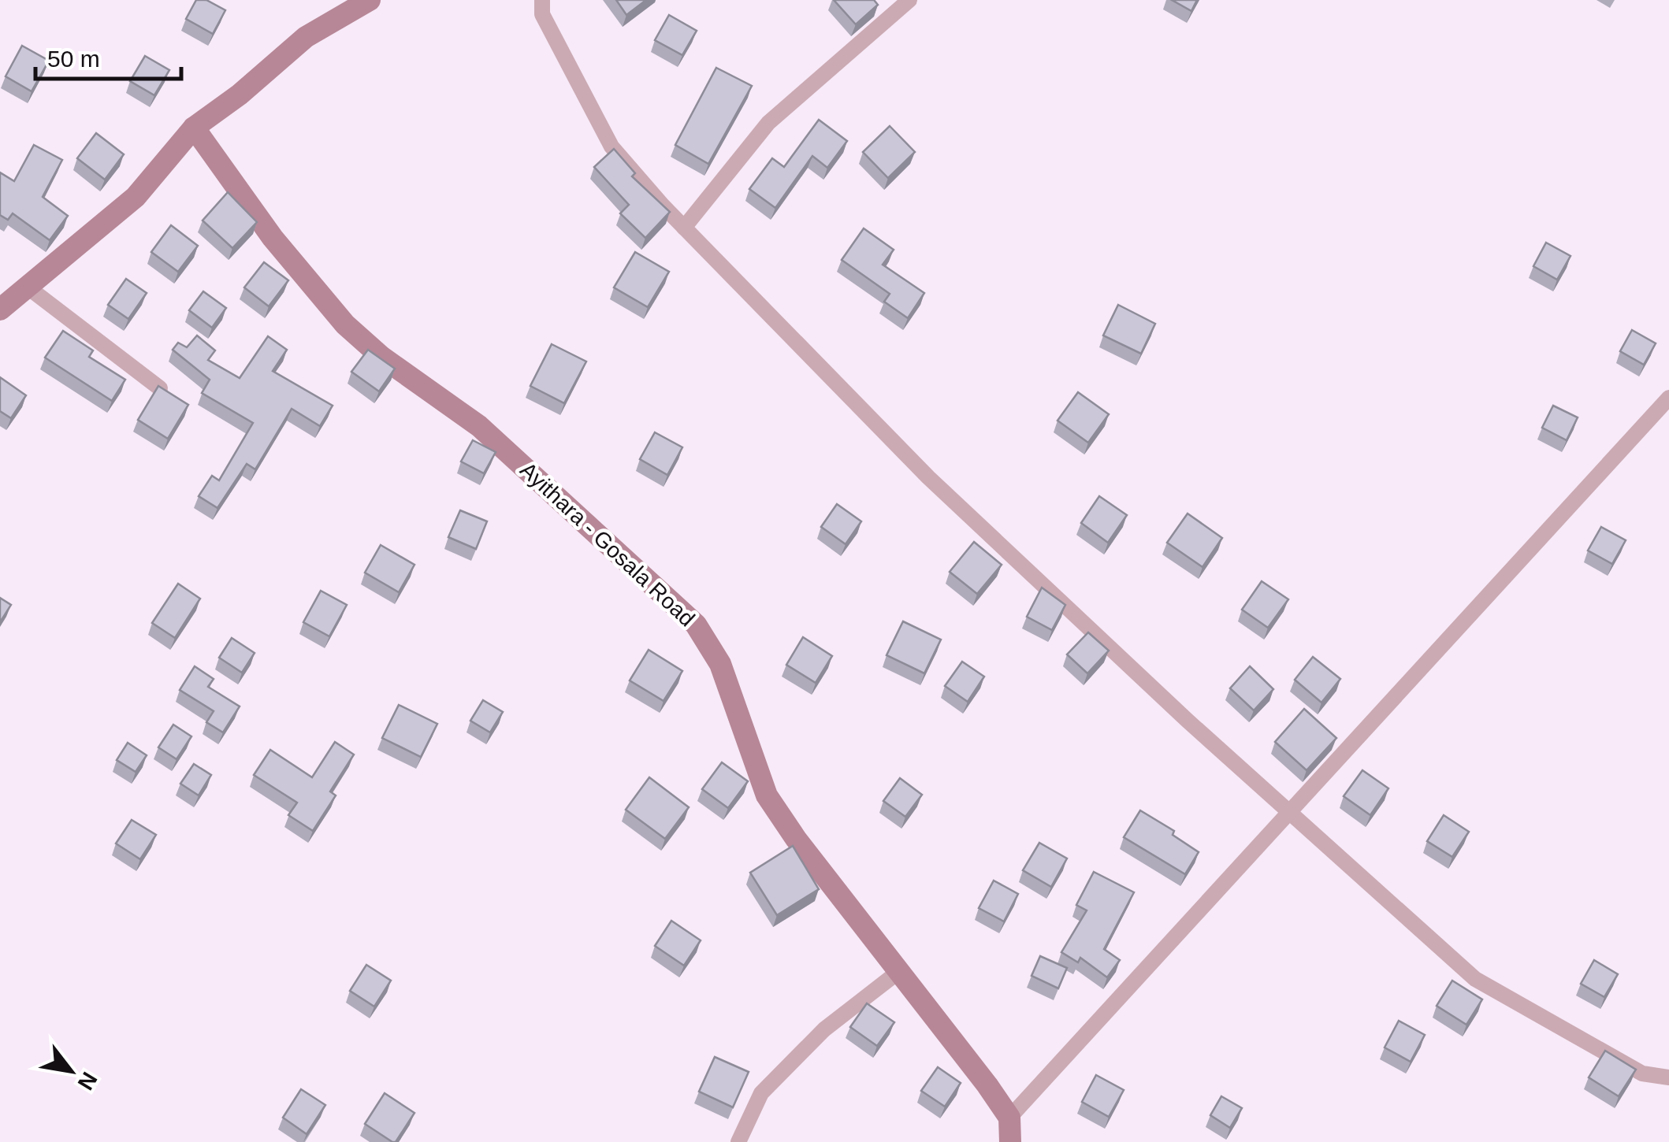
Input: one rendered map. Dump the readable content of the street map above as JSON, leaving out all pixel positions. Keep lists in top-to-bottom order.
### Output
{
  "streets": {
    "main road": ["Ayithara - Gosala Road"]
  },
  "scale_bar": "50 m",
  "north": "bottom right"
}
